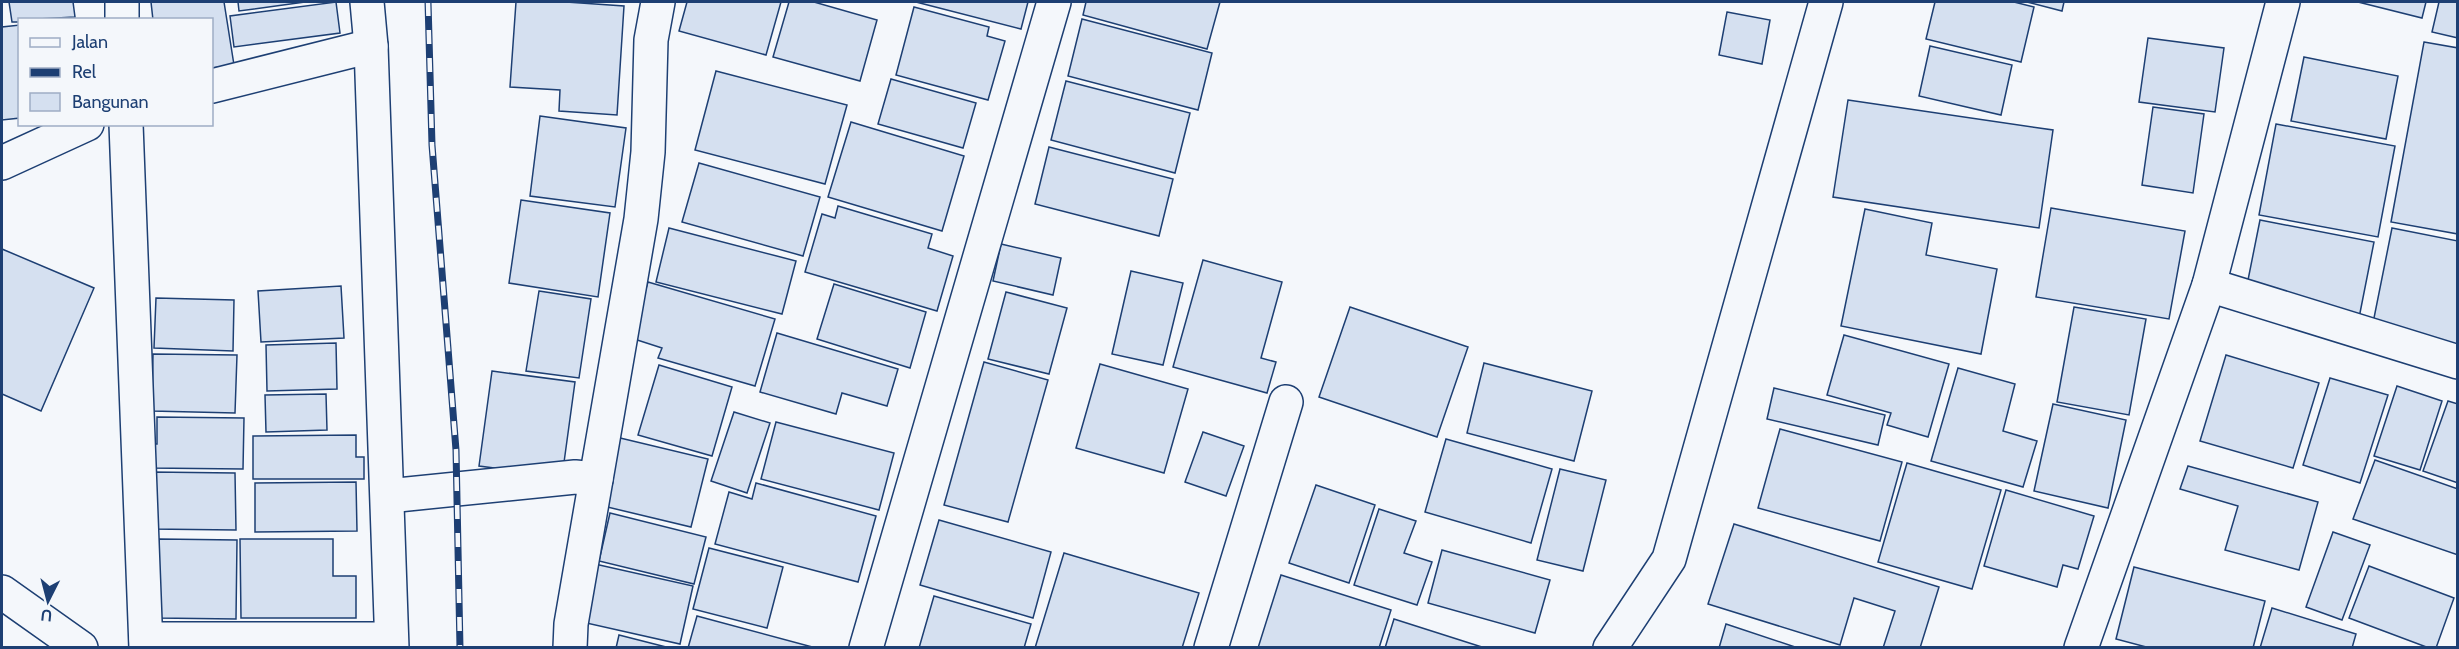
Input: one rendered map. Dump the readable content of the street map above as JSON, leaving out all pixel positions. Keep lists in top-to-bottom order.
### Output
{
  "legend": ["Jalan", "Rel", "Bangunan"],
  "north": "bottom"
}
